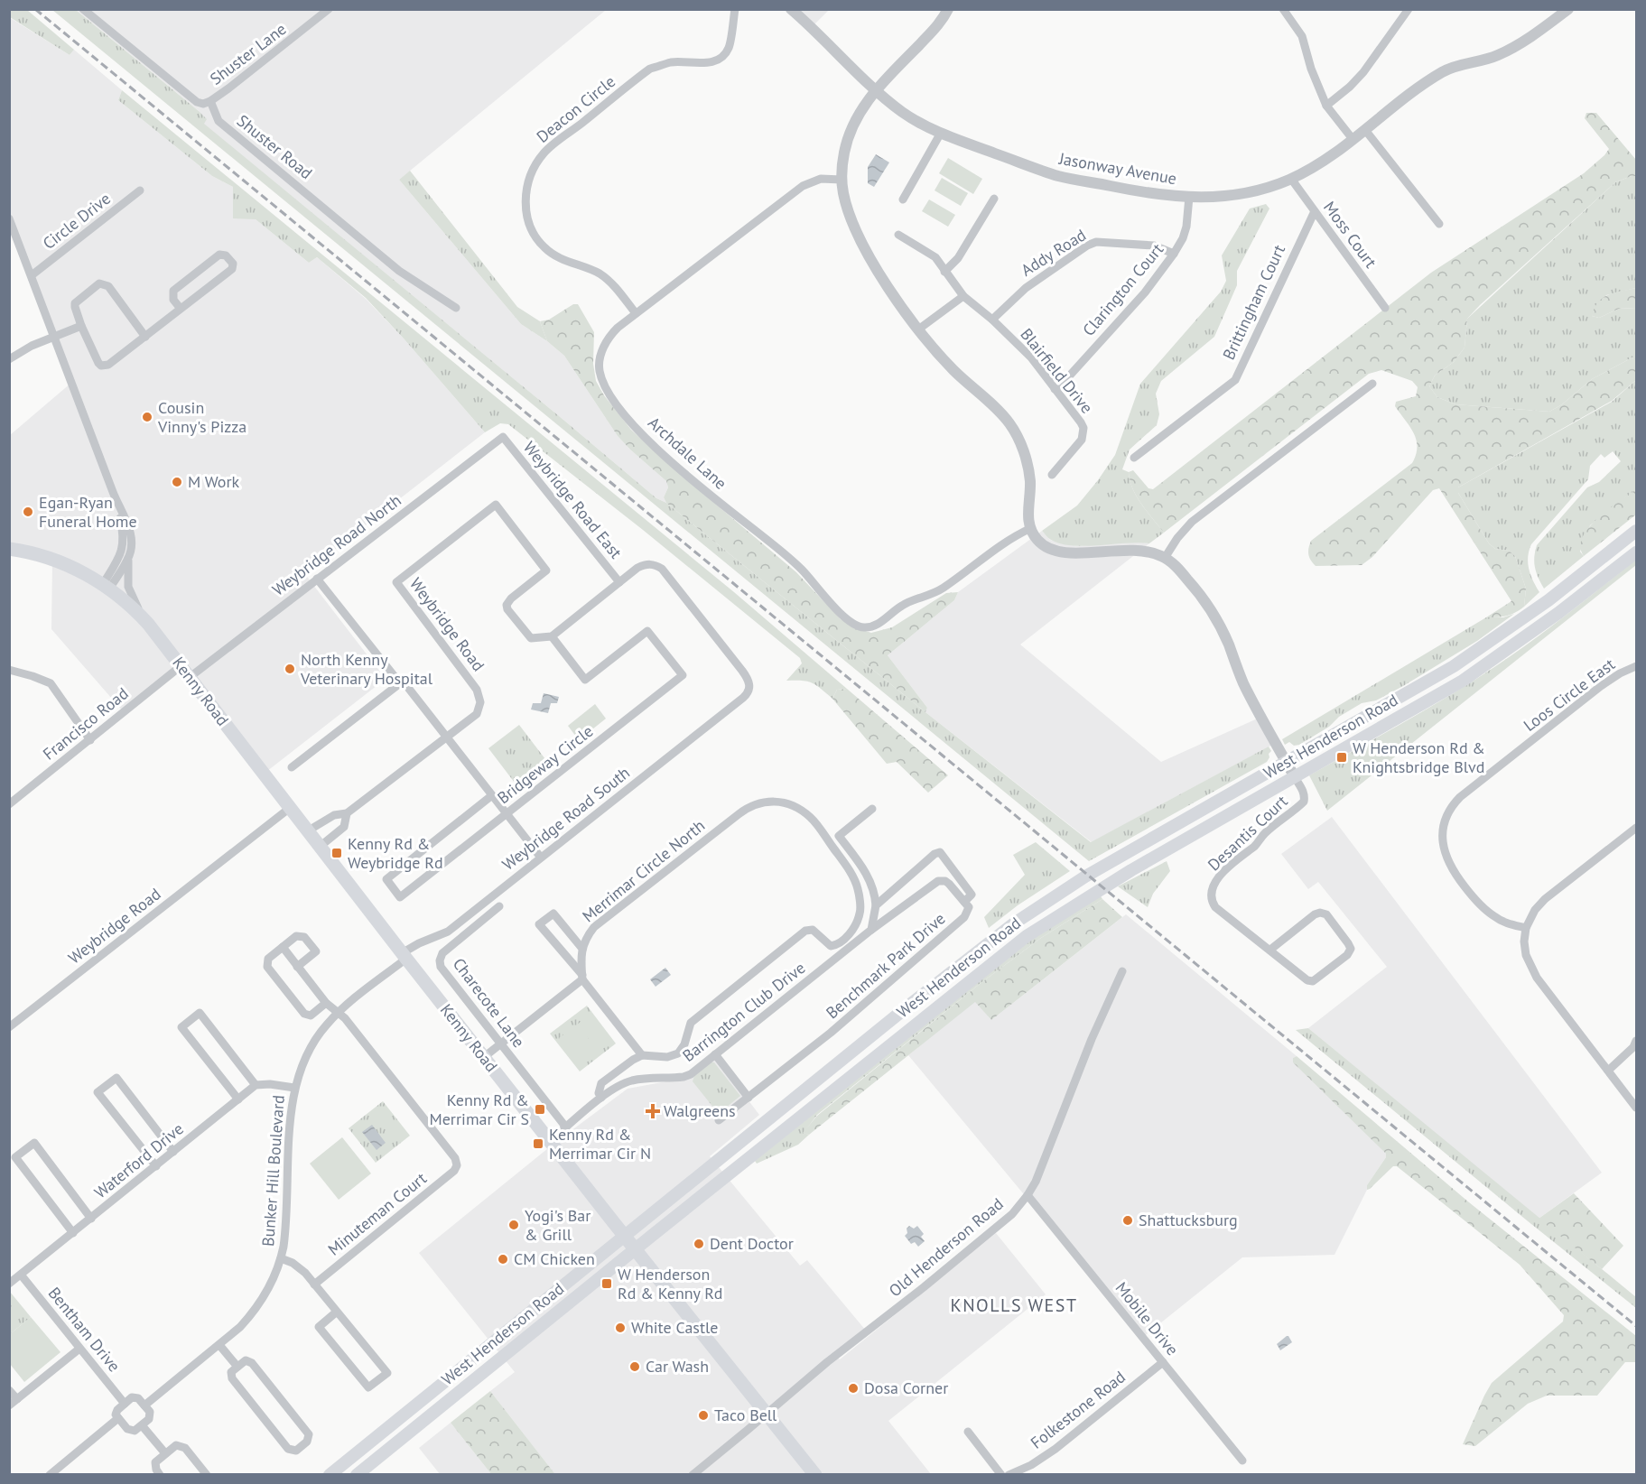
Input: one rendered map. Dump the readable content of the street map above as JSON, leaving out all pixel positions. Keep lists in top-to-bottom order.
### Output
{
  "streets": {
    "main road": ["Kenny Road", "West Henderson Road"],
    "street": [
      "Shuster Lane",
      "Deacon Circle",
      "Shuster Road",
      "Jasonway Avenue",
      "Circle Drive",
      "Moss Court",
      "Addy Road",
      "Clarington Court",
      "Brittingham Court",
      "Blairfield Drive",
      "Archdale Lane",
      "Weybridge Road East",
      "Weybridge Road North",
      "Weybridge Road",
      "Loos Circle East",
      "Francisco Road",
      "Bridgeway Circle",
      "Weybridge Road South",
      "Desantis Court",
      "Merrimar Circle North",
      "Benchmark Park Drive",
      "Charecote Lane",
      "Barrington Club Drive",
      "Waterford Drive",
      "Bunker Hill Boulevard",
      "Minuteman Court",
      "Old Henderson Road",
      "Mobile Drive",
      "Bentham Drive",
      "Folkestone Road"
    ]
  },
  "crossings": [
    ["Shuster Lane", "Shuster Road"],
    ["Deacon Circle", "Archdale Lane"],
    ["Jasonway Avenue", "Moss Court"],
    ["Jasonway Avenue", "Clarington Court"],
    ["Circle Drive", "Kenny Road"],
    ["Moss Court", "Brittingham Court"],
    ["Addy Road", "Clarington Court"],
    ["Addy Road", "Blairfield Drive"],
    ["Clarington Court", "Blairfield Drive"],
    ["Weybridge Road East", "Weybridge Road North"],
    ["Weybridge Road East", "Weybridge Road"],
    ["Weybridge Road East", "Bridgeway Circle"],
    ["Weybridge Road East", "Weybridge Road South"],
    ["Weybridge Road North", "Kenny Road"],
    ["Weybridge Road North", "Francisco Road"],
    ["Weybridge Road", "Kenny Road"],
    ["Weybridge Road", "Bridgeway Circle"],
    ["Kenny Road", "Francisco Road"],
    ["Kenny Road", "West Henderson Road"],
    ["Kenny Road", "Weybridge Road South"],
    ["Kenny Road", "Barrington Club Drive"],
    ["Kenny Road", "Bunker Hill Boulevard"],
    ["Kenny Road", "Old Henderson Road"],
    ["West Henderson Road", "Desantis Court"],
    ["Weybridge Road South", "Bunker Hill Boulevard"],
    ["Benchmark Park Drive", "Barrington Club Drive"],
    ["Charecote Lane", "Barrington Club Drive"],
    ["Waterford Drive", "Bentham Drive"],
    ["Bunker Hill Boulevard", "Minuteman Court"],
    ["Bunker Hill Boulevard", "Bentham Drive"],
    ["Old Henderson Road", "Mobile Drive"],
    ["Mobile Drive", "Folkestone Road"]
  ],
  "districts": ["KNOLLS WEST"],
  "places": {
    "other": [
      "Cousin Vinny's Pizza",
      "M Work",
      "Egan-Ryan Funeral Home",
      "North Kenny Veterinary Hospital",
      "Shattucksburg",
      "Yogi's Bar & Grill",
      "Dent Doctor",
      "CM Chicken",
      "White Castle",
      "Car Wash",
      "Dosa Corner",
      "Taco Bell"
    ],
    "transit": [
      "W Henderson Rd & Knightsbridge Blvd",
      "Kenny Rd & Weybridge Rd",
      "Kenny Rd & Merrimar Cir S",
      "Kenny Rd & Merrimar Cir N",
      "W Henderson Rd & Kenny Rd"
    ],
    "health": ["Walgreens"]
  }
}
